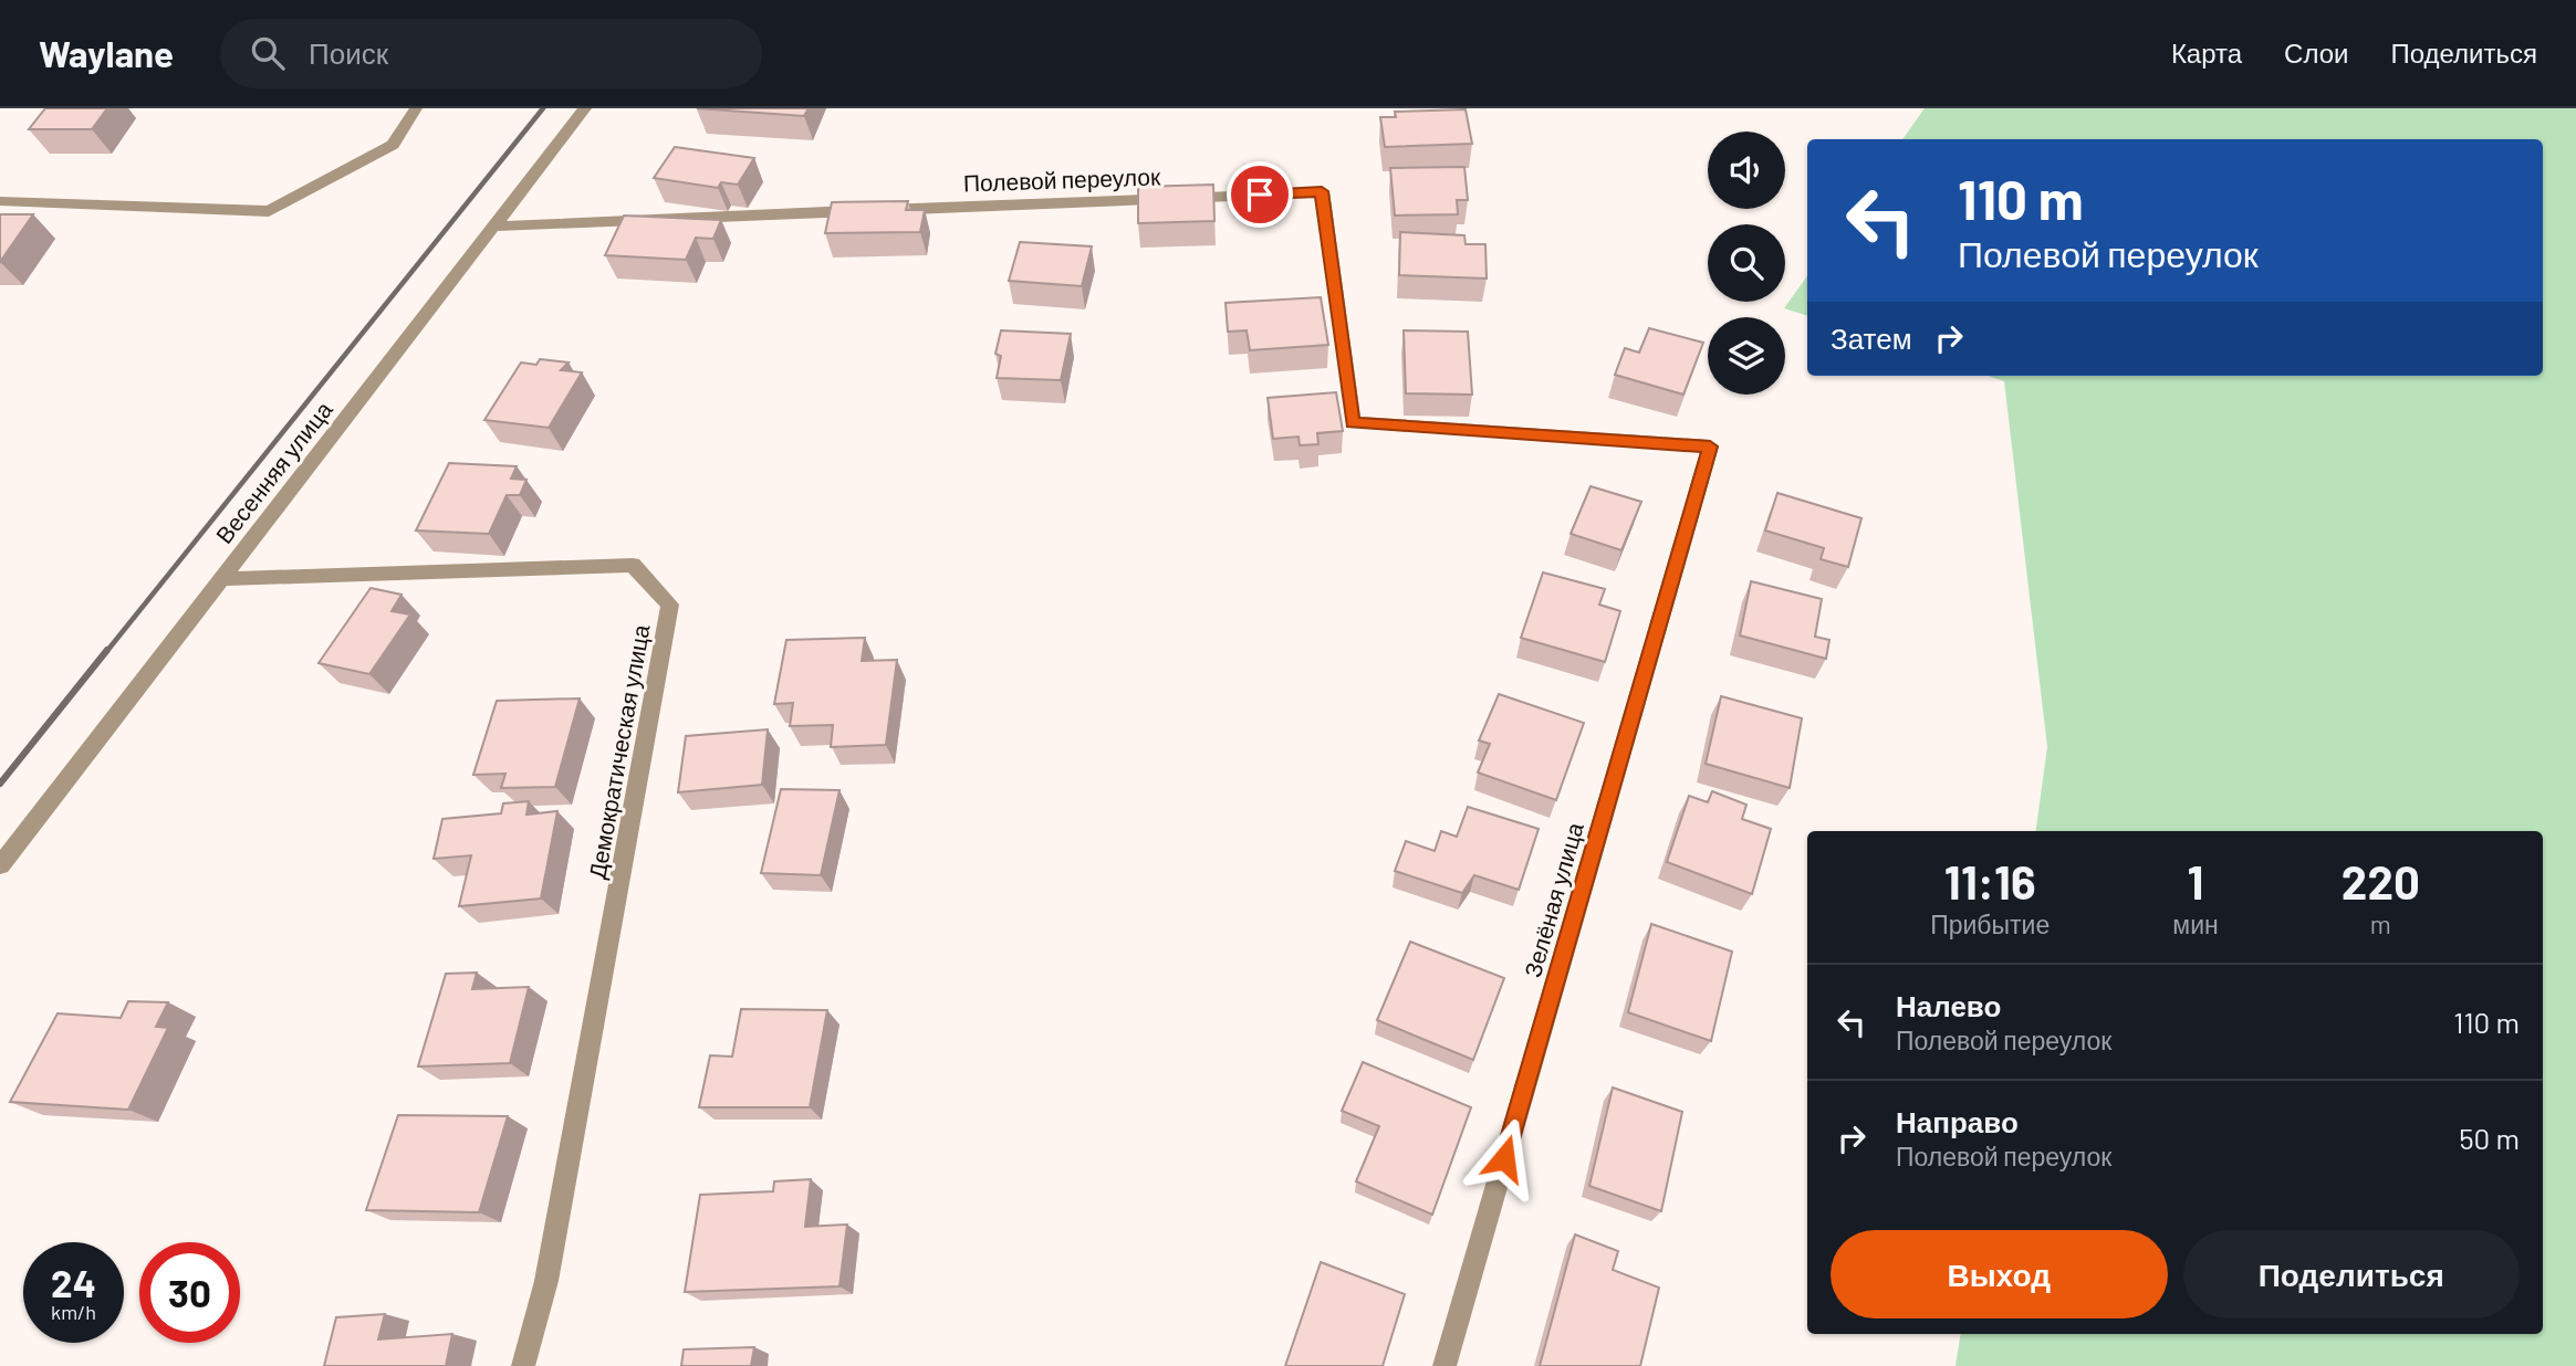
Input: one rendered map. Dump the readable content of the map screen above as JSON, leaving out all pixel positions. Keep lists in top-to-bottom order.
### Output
{
  "streets": {
    "street": [
      "Полевой переулок",
      "Весенняя улица",
      "Демократическая улица",
      "Зелёная улица"
    ]
  },
  "crossings": [
    ["Полевой переулок", "Весенняя улица"],
    ["Полевой переулок", "Зелёная улица"],
    ["Весенняя улица", "Демократическая улица"]
  ],
  "page": {
    "header": "Waylane",
    "search": "Поиск",
    "nav": ["Карта", "Слои", "Поделиться"],
    "turn": ["110 m", "Полевой переулок"],
    "then": "Затем",
    "eta": [
      "11:16",
      "Прибытие",
      "1",
      "мин",
      "220",
      "m"
    ],
    "list": [
      {
        "name": "Налево",
        "note": "Полевой переулок",
        "value": "110 m"
      },
      {
        "name": "Направо",
        "note": "Полевой переулок",
        "value": "50 m"
      }
    ],
    "buttons": ["Выход", "Поделиться"],
    "speed": "24 km/h",
    "limit": "30"
  }
}
